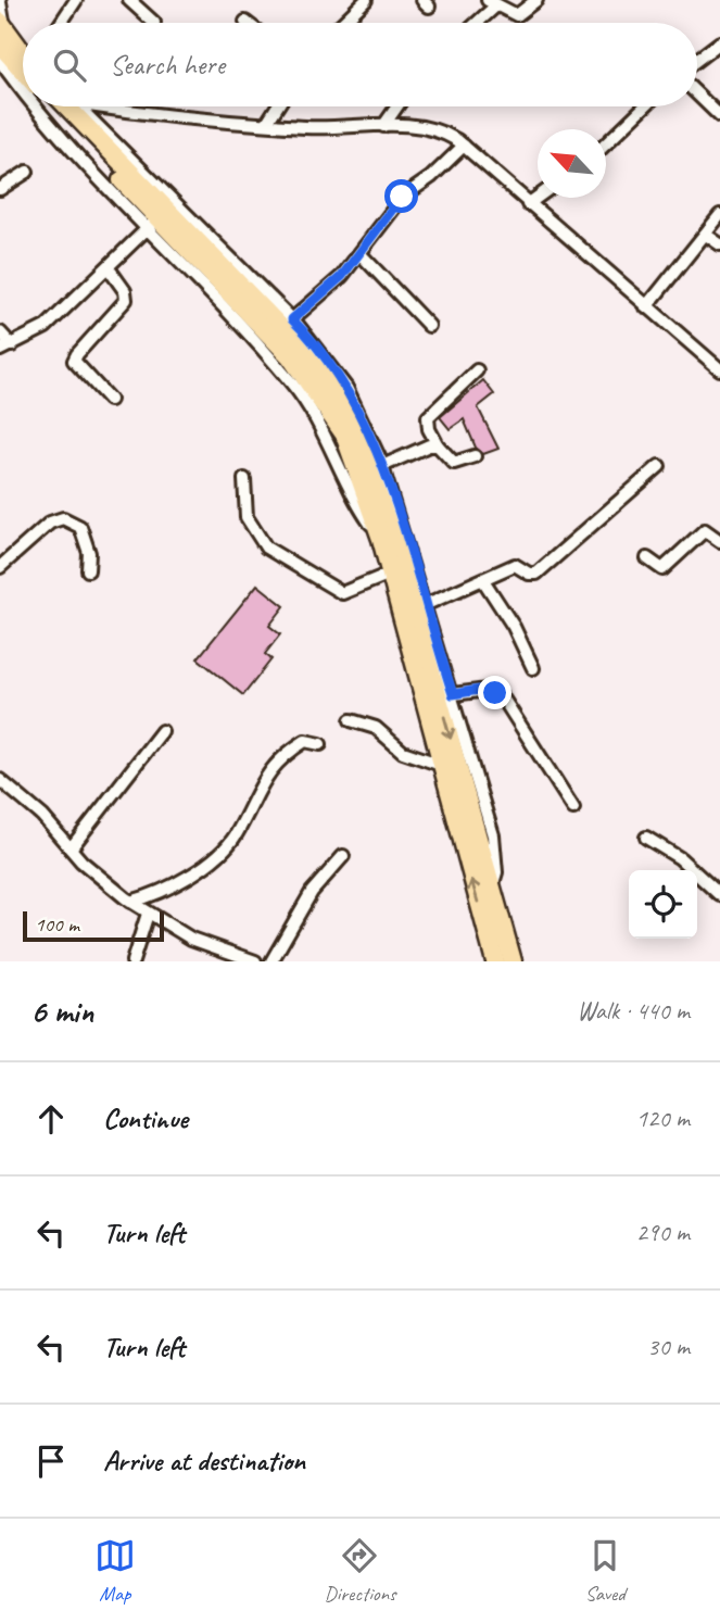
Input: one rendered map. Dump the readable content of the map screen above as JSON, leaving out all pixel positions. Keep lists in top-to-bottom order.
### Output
{
  "scale_bar": "100 m",
  "north": "top left",
  "page": {
    "search": "Search here",
    "scale": "100 m",
    "heading": ["6 min", "Walk · 440 m"],
    "list": [
      ["Continue", "120 m"],
      ["Turn left", "290 m"],
      ["Turn left", "30 m"],
      "Arrive at destination"
    ],
    "nav": ["Map", "Directions", "Saved"]
  }
}
